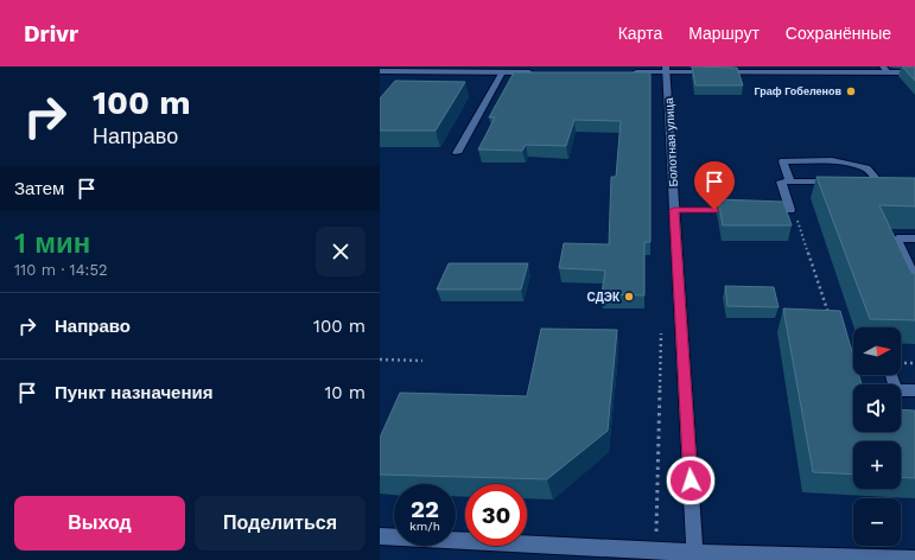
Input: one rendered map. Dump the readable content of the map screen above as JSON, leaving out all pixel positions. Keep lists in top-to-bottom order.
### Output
{
  "streets": {
    "street": ["Болотная улица"]
  },
  "places": ["Граф Гобеленов", "СДЭК"],
  "north": "right",
  "page": {
    "header": "Drivr",
    "nav": ["Карта", "Маршрут", "Сохранённые"],
    "turn": ["100 m", "Направо"],
    "then": "Затем",
    "heading": ["1 мин", "110 m · 14:52"],
    "list": [
      {
        "name": "Направо",
        "value": "100 m"
      },
      {
        "name": "Пункт назначения",
        "value": "10 m"
      }
    ],
    "map_buttons": ["+", "−"],
    "speed": "22 km/h",
    "limit": "30",
    "buttons": ["Выход", "Поделиться"]
  }
}
